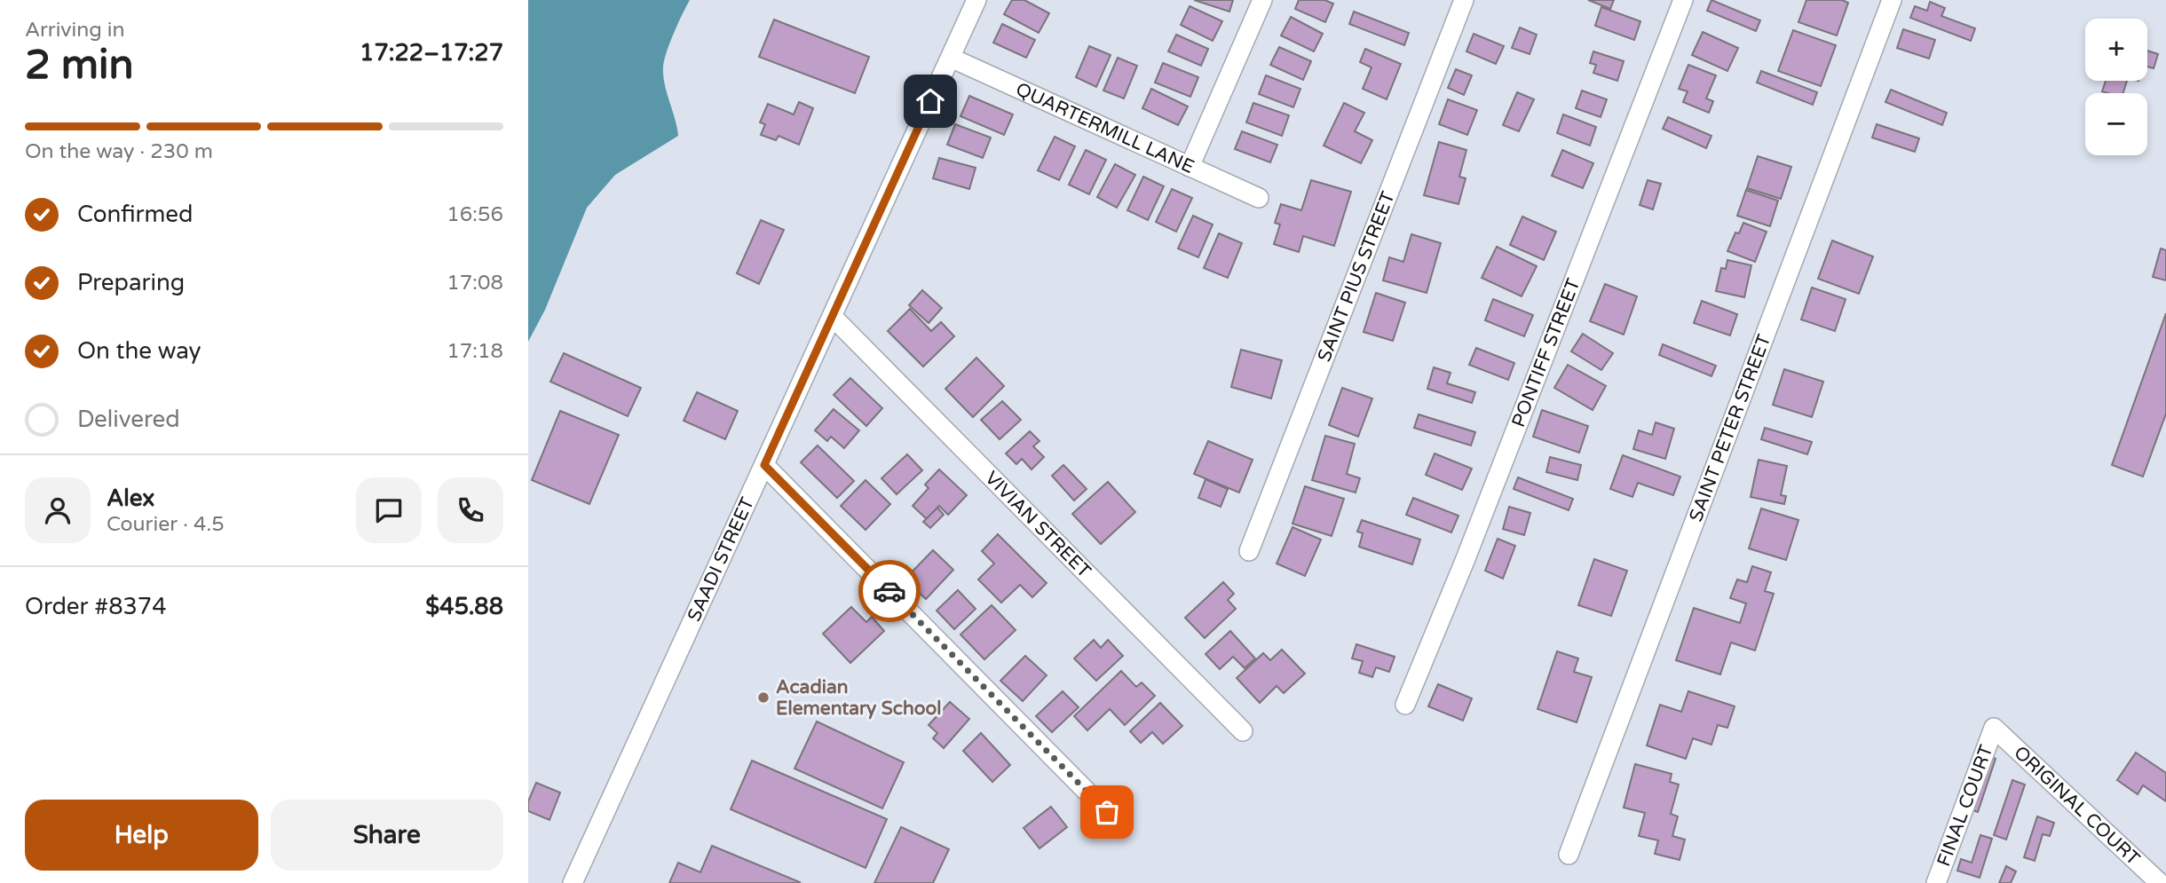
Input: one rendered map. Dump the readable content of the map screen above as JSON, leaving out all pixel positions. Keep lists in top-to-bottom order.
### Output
{
  "streets": {
    "street": [
      "QUARTERMILL LANE",
      "SAINT PIUS STREET",
      "PONTIFF STREET",
      "SAINT PETER STREET",
      "VIVIAN STREET",
      "SAADI STREET",
      "FINAL COURT",
      "ORIGINAL COURT"
    ]
  },
  "crossings": [
    ["QUARTERMILL LANE", "SAADI STREET"],
    ["VIVIAN STREET", "SAADI STREET"],
    ["FINAL COURT", "ORIGINAL COURT"]
  ],
  "places": ["Acadian Elementary School"],
  "page": {
    "heading": ["2 min", "Arriving in", "17:22–17:27"],
    "panel": [
      "Alex",
      "Courier · 4.5",
      "Order #8374",
      "$45.88"
    ],
    "map_buttons": ["+", "−"],
    "bar": "On the way · 230 m",
    "list": [
      ["Confirmed", "16:56"],
      ["Preparing", "17:08"],
      ["On the way", "17:18"],
      "Delivered"
    ],
    "buttons": ["Help", "Share"]
  }
}
